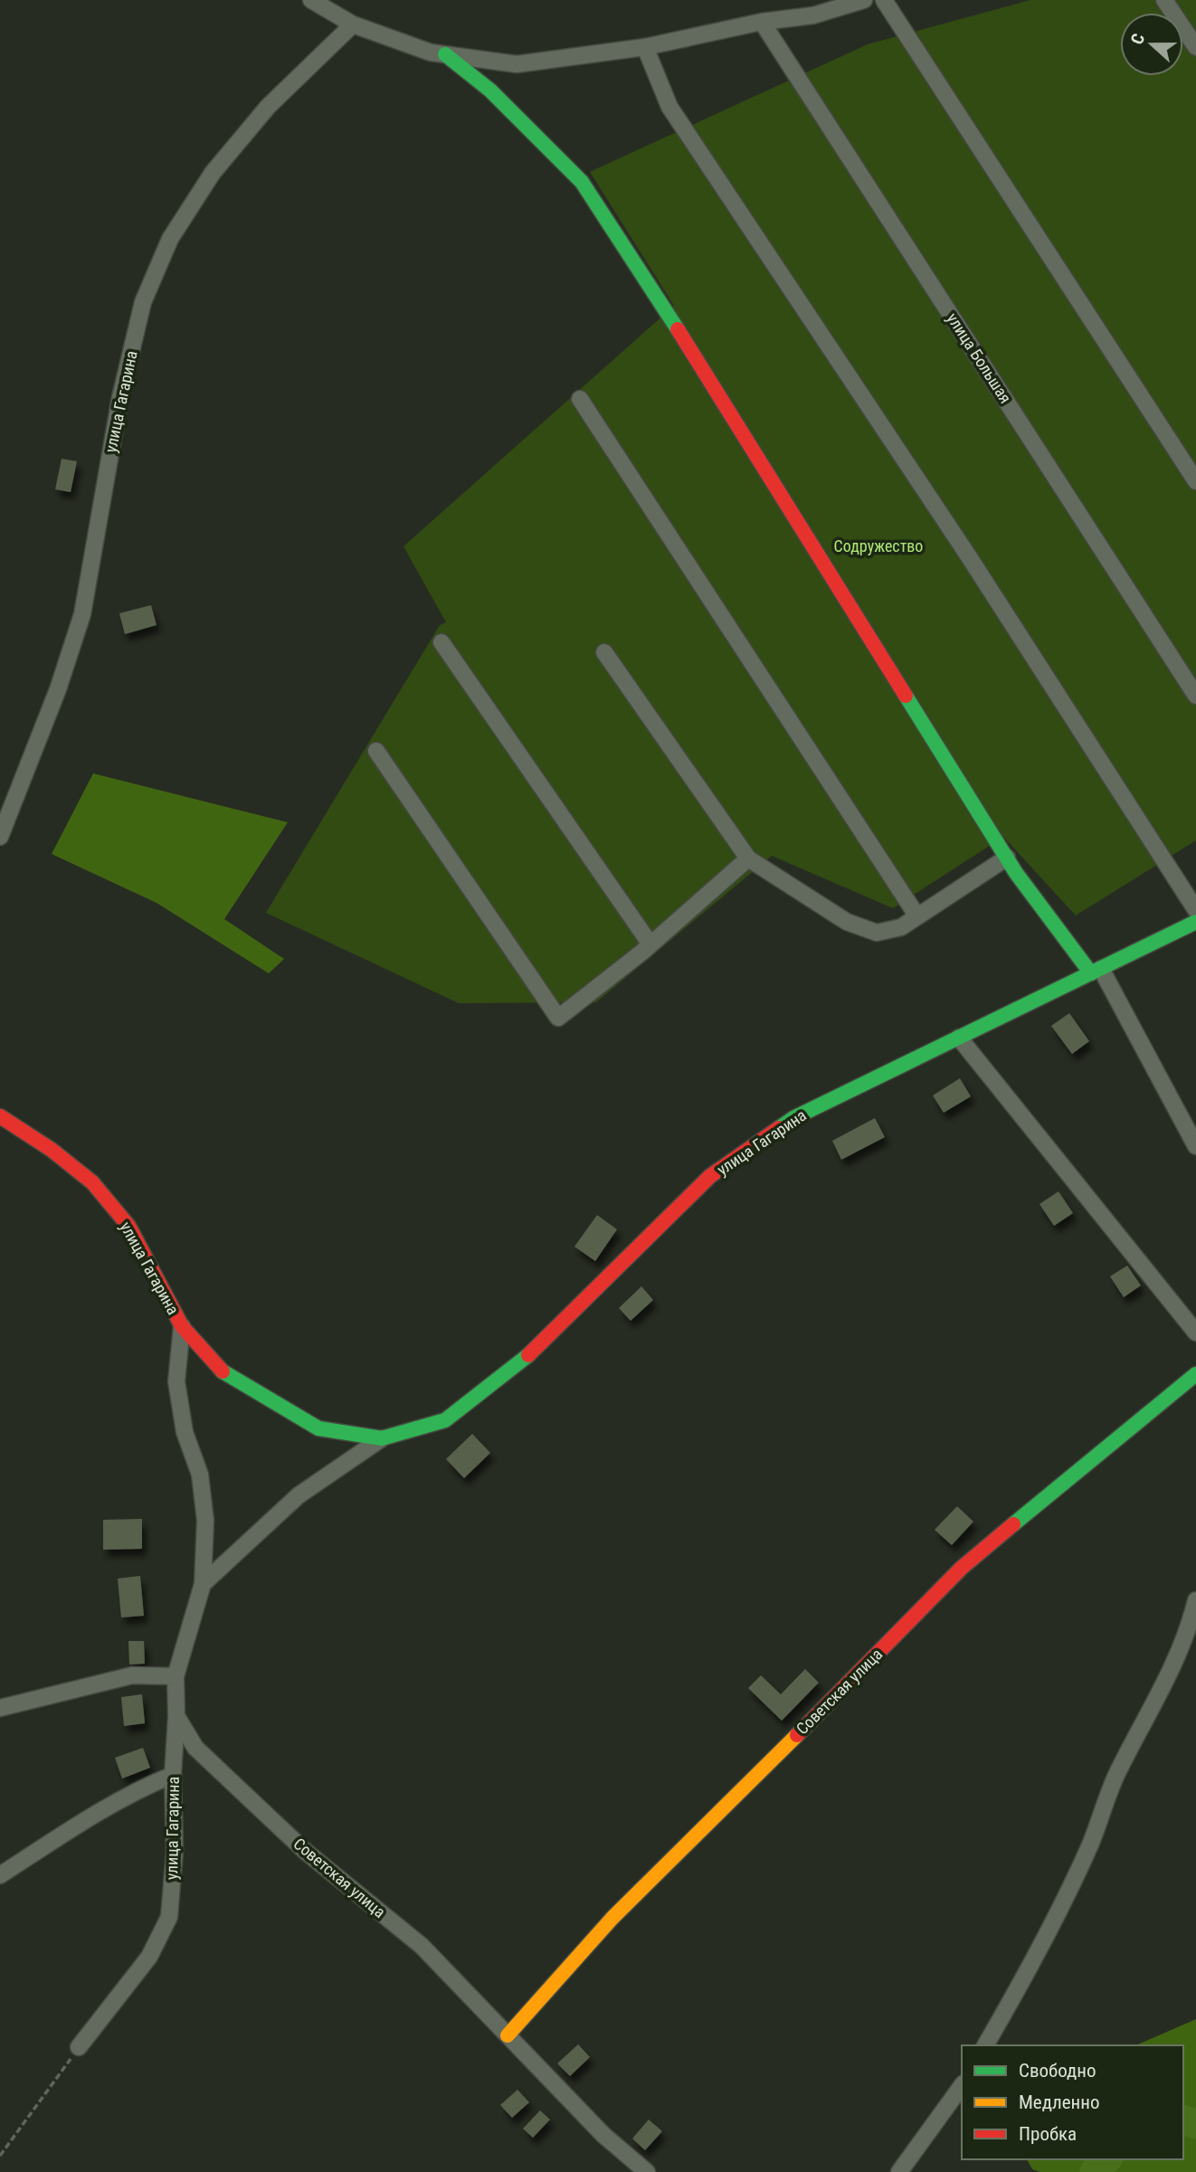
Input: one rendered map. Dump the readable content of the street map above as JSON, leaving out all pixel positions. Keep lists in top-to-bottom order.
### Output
{
  "streets": {
    "street": ["улица Большая", "улица Гагарина", "Советская улица"]
  },
  "crossings": [
    ["улица Гагарина", "Советская улица"]
  ],
  "parks": ["Содружество"],
  "legend": ["Свободно", "Медленно", "Пробка"],
  "north": "left"
}
